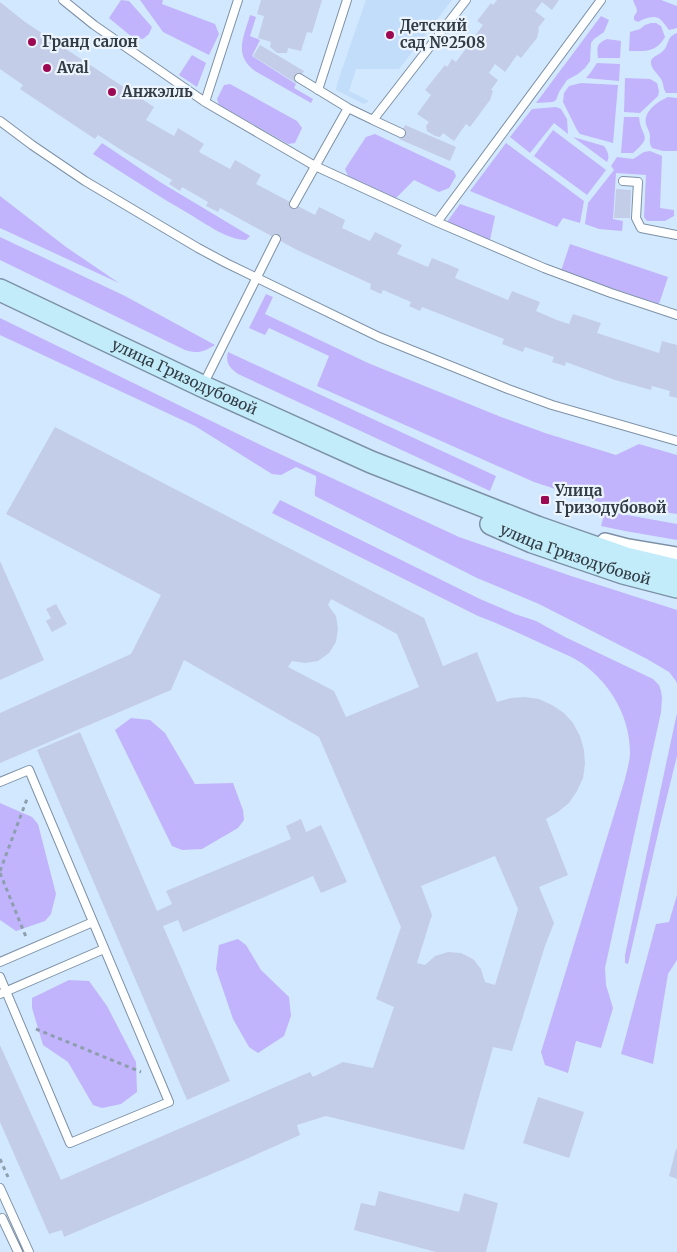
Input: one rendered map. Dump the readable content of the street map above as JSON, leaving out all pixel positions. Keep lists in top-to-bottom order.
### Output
{
  "streets": {
    "street": ["улица Гризодубовой"]
  },
  "places": {
    "other": [
      "Детский сад №2508",
      "Гранд салон",
      "Aval",
      "Анжэлль"
    ],
    "transit": ["Улица Гризодубовой"]
  }
}
